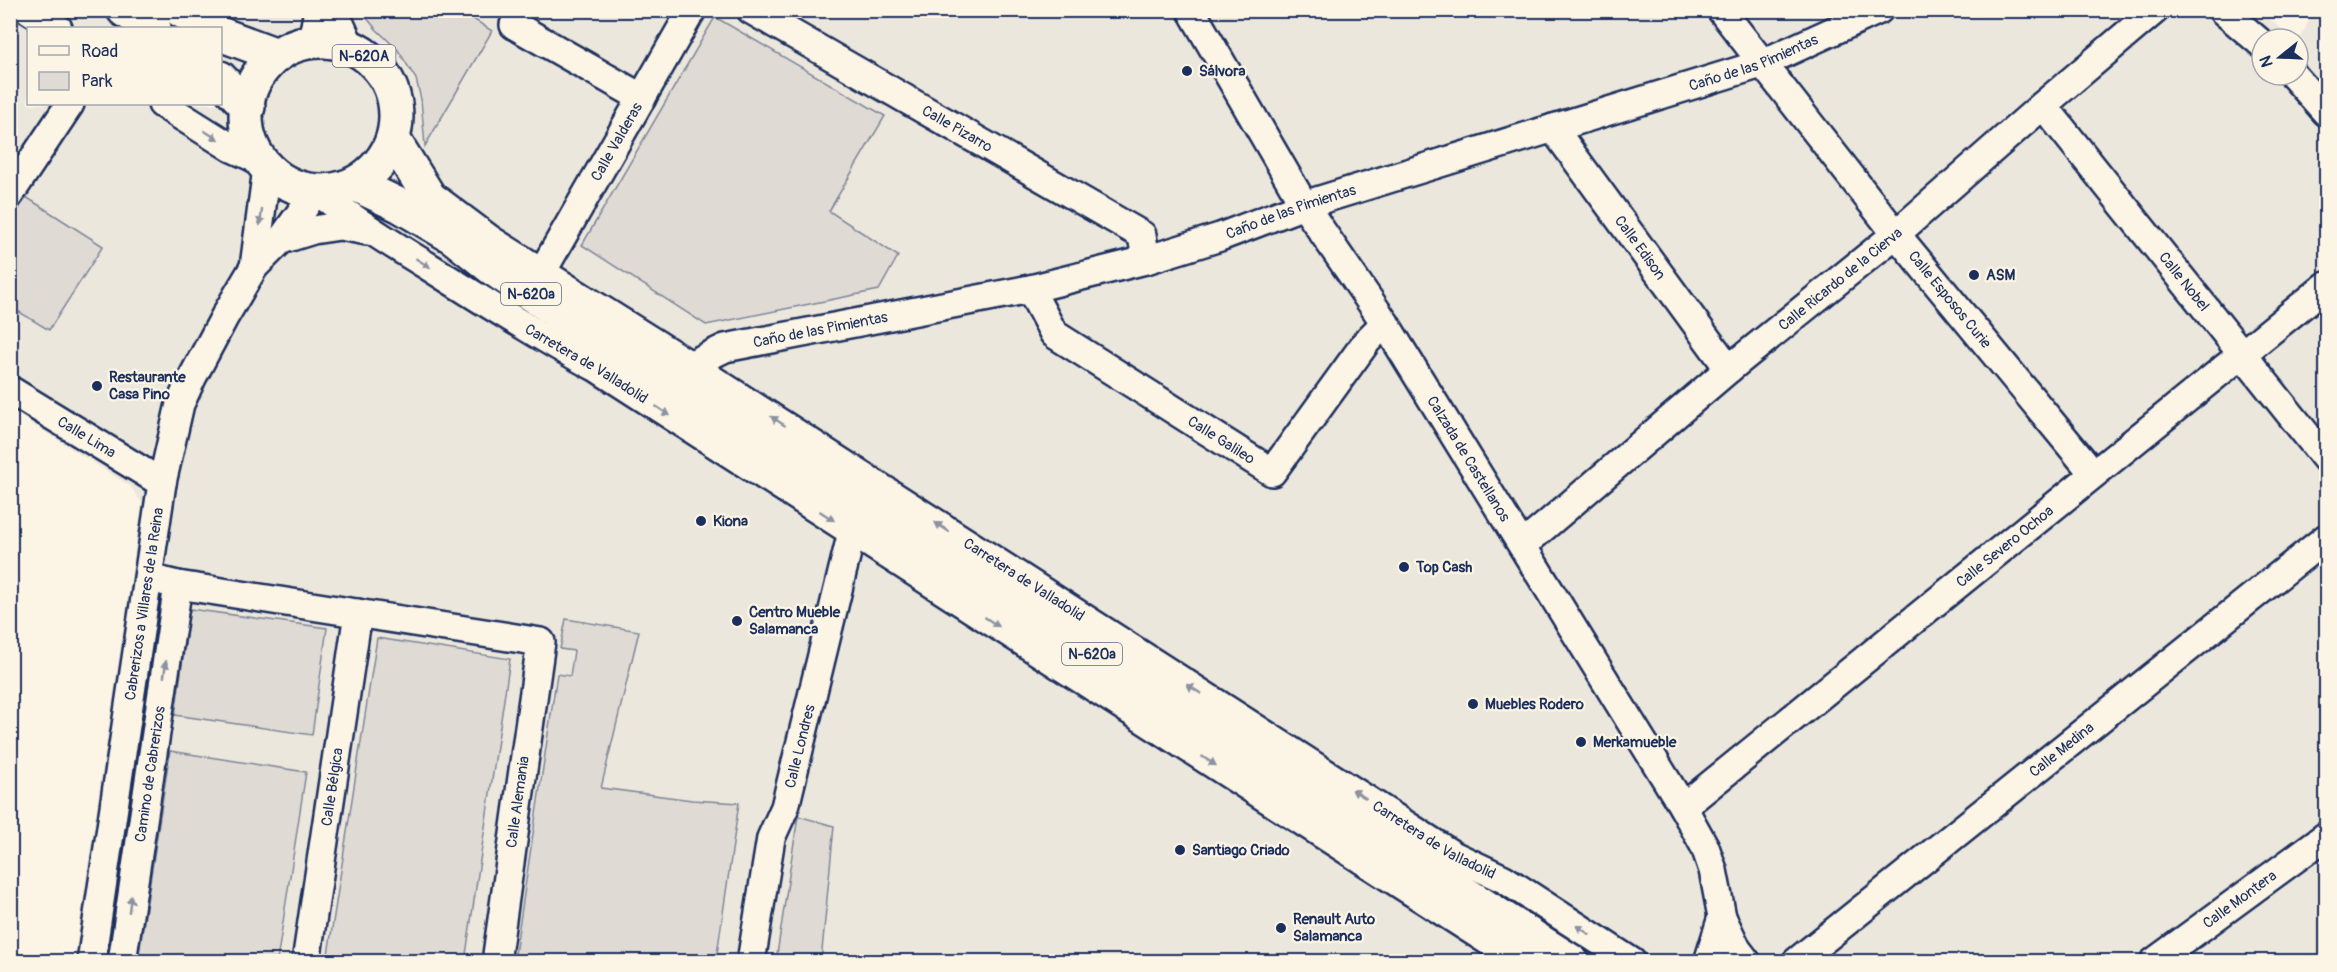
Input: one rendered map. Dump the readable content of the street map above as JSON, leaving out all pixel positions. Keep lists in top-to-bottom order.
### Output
{
  "streets": {
    "highway": ["N-620A", "N-620a", "Carretera de Valladolid"],
    "street": [
      "Caño de las Pimientas",
      "Calle Pizarro",
      "Calle Valderas",
      "Calle Edison",
      "Calle Ricardo de la Cierva",
      "Calle Nobel",
      "Calle Esposos Curie",
      "Calle Lima",
      "Calle Galileo",
      "Calzada de Castellanos",
      "Calle Severo Ochoa",
      "Cabrerizos a Villares de la Reina",
      "Calle Londres",
      "Calle Medina",
      "Camino de Cabrerizos",
      "Calle Bélgica",
      "Calle Alemania",
      "Calle Montera"
    ]
  },
  "crossings": [
    ["N-620A", "Carretera de Valladolid"],
    ["N-620A", "Cabrerizos a Villares de la Reina"],
    ["Caño de las Pimientas", "Calle Pizarro"],
    ["Caño de las Pimientas", "Calle Edison"],
    ["Caño de las Pimientas", "Calle Esposos Curie"],
    ["Caño de las Pimientas", "Carretera de Valladolid"],
    ["Caño de las Pimientas", "Calle Galileo"],
    ["Caño de las Pimientas", "Calzada de Castellanos"],
    ["Calle Valderas", "Carretera de Valladolid"],
    ["Calle Edison", "Calle Ricardo de la Cierva"],
    ["Calle Ricardo de la Cierva", "Calle Nobel"],
    ["Calle Ricardo de la Cierva", "Calle Esposos Curie"],
    ["Calle Ricardo de la Cierva", "Calzada de Castellanos"],
    ["Calle Nobel", "Calle Severo Ochoa"],
    ["Calle Esposos Curie", "Calle Severo Ochoa"],
    ["Carretera de Valladolid", "Cabrerizos a Villares de la Reina"],
    ["Carretera de Valladolid", "Calle Londres"],
    ["Calle Lima", "Cabrerizos a Villares de la Reina"],
    ["Calle Galileo", "Calzada de Castellanos"],
    ["Calzada de Castellanos", "Calle Severo Ochoa"],
    ["Calle Bélgica", "Calle Alemania"]
  ],
  "one_way": ["Camino de Cabrerizos"],
  "places": [
    "Sálvora",
    "ASM",
    "Restaurante Casa Pino",
    "Kiona",
    "Top Cash",
    "Centro Mueble Salamanca",
    "Muebles Rodero",
    "Merkamueble",
    "Santiago Criado",
    "Renault Auto Salamanca"
  ],
  "legend": ["Road", "Park"],
  "north": "left"
}
